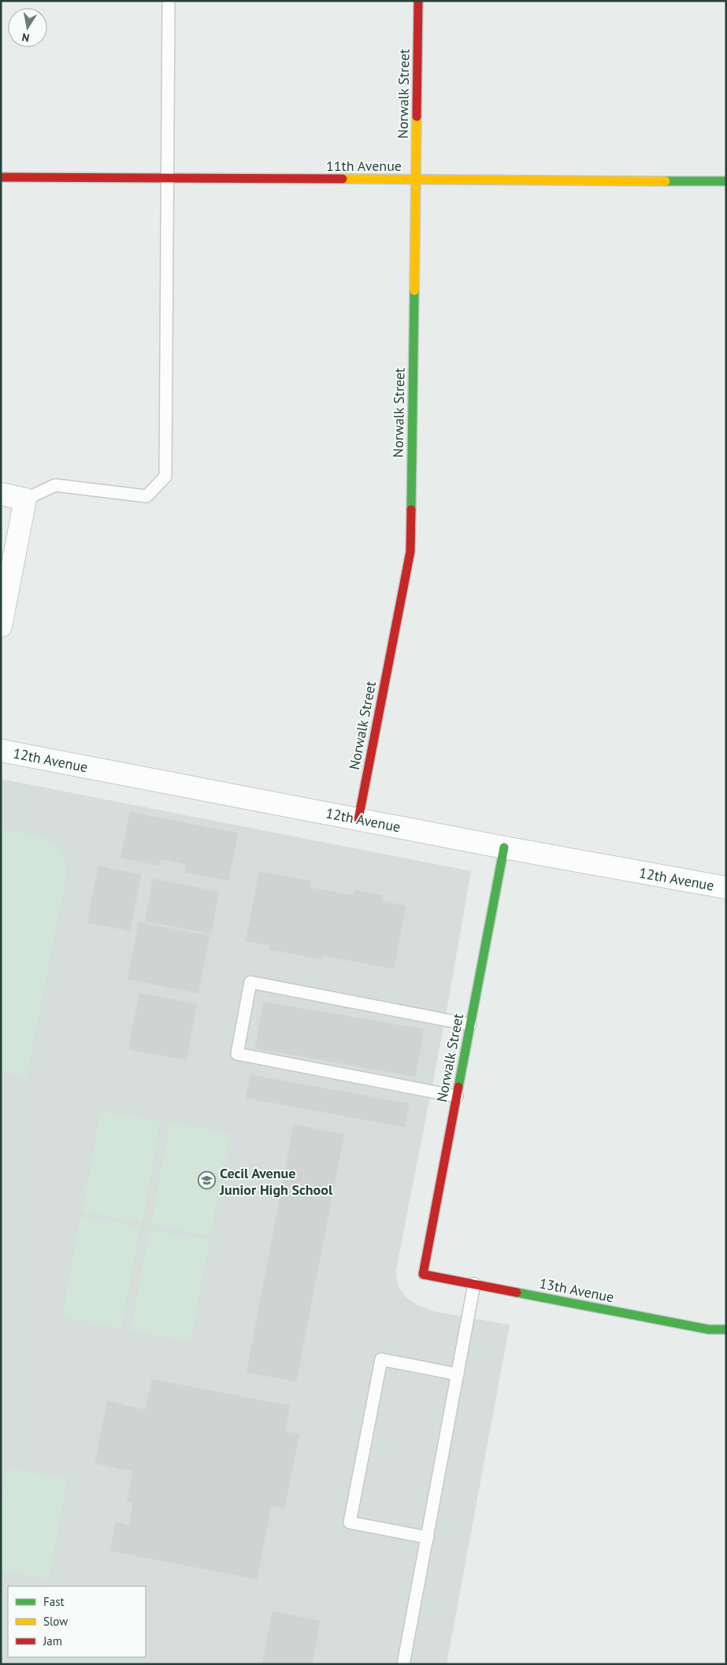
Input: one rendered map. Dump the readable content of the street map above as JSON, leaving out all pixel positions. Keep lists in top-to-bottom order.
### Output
{
  "streets": {
    "street": [
      "Norwalk Street",
      "11th Avenue",
      "12th Avenue",
      "13th Avenue"
    ]
  },
  "crossings": [
    ["Norwalk Street", "11th Avenue"],
    ["Norwalk Street", "12th Avenue"],
    ["Norwalk Street", "13th Avenue"]
  ],
  "places": {
    "school or university": ["Cecil Avenue Junior High School"]
  },
  "legend": ["Fast", "Slow", "Jam"],
  "north": "bottom"
}
